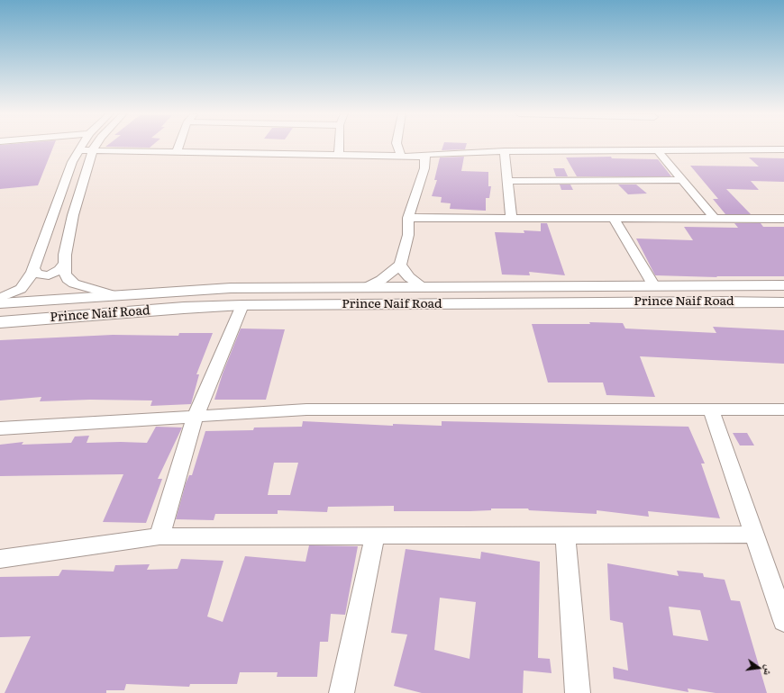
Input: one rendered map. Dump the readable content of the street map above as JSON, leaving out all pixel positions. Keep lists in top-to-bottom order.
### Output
{
  "streets": {
    "main road": ["Prince Naif Road"]
  },
  "north": "right"
}
